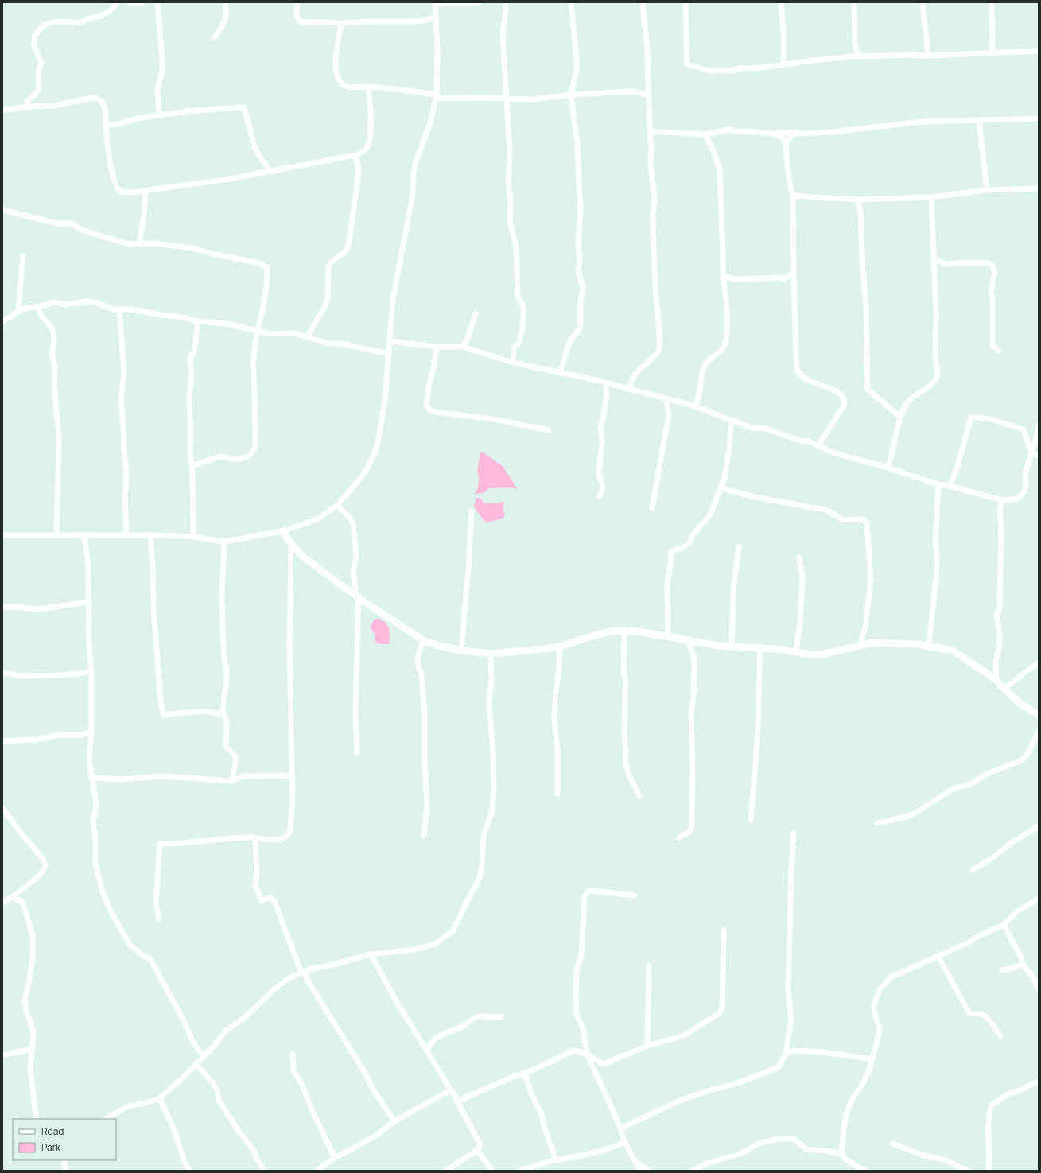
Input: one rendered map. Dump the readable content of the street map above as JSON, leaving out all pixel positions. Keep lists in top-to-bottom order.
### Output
{
  "legend": ["Road", "Park"]
}
